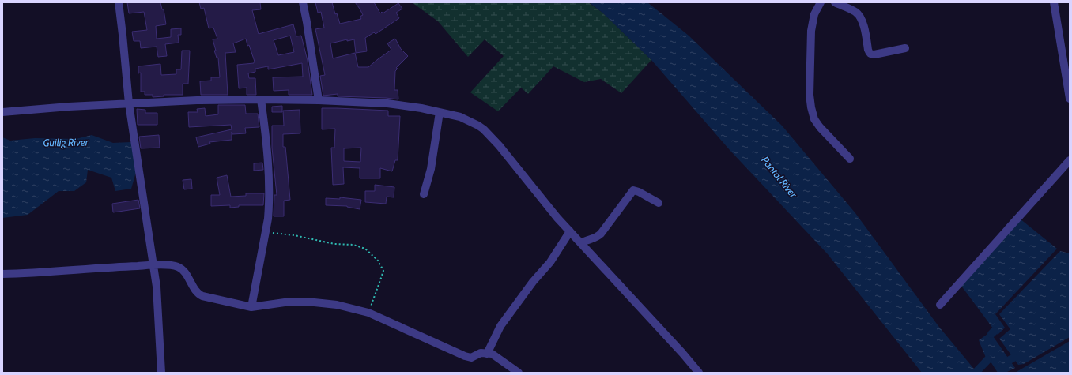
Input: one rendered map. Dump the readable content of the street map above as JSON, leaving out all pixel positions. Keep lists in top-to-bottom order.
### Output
{
  "water": ["Guilig River", "Pantal River"]
}
